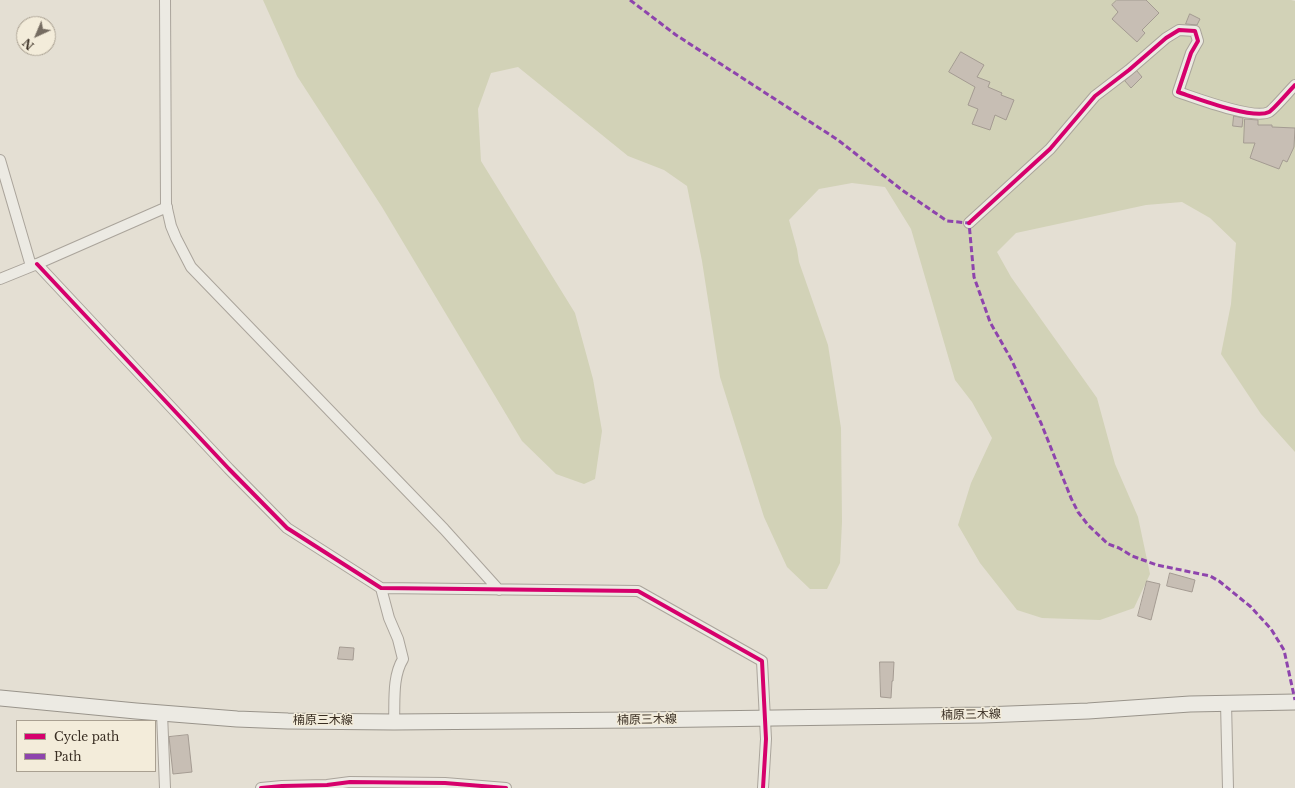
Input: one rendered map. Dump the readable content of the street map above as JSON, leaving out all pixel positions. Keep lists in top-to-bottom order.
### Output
{
  "streets": {
    "main road": ["楠原三木線"]
  },
  "legend": ["Cycle path", "Path"],
  "north": "bottom left"
}
